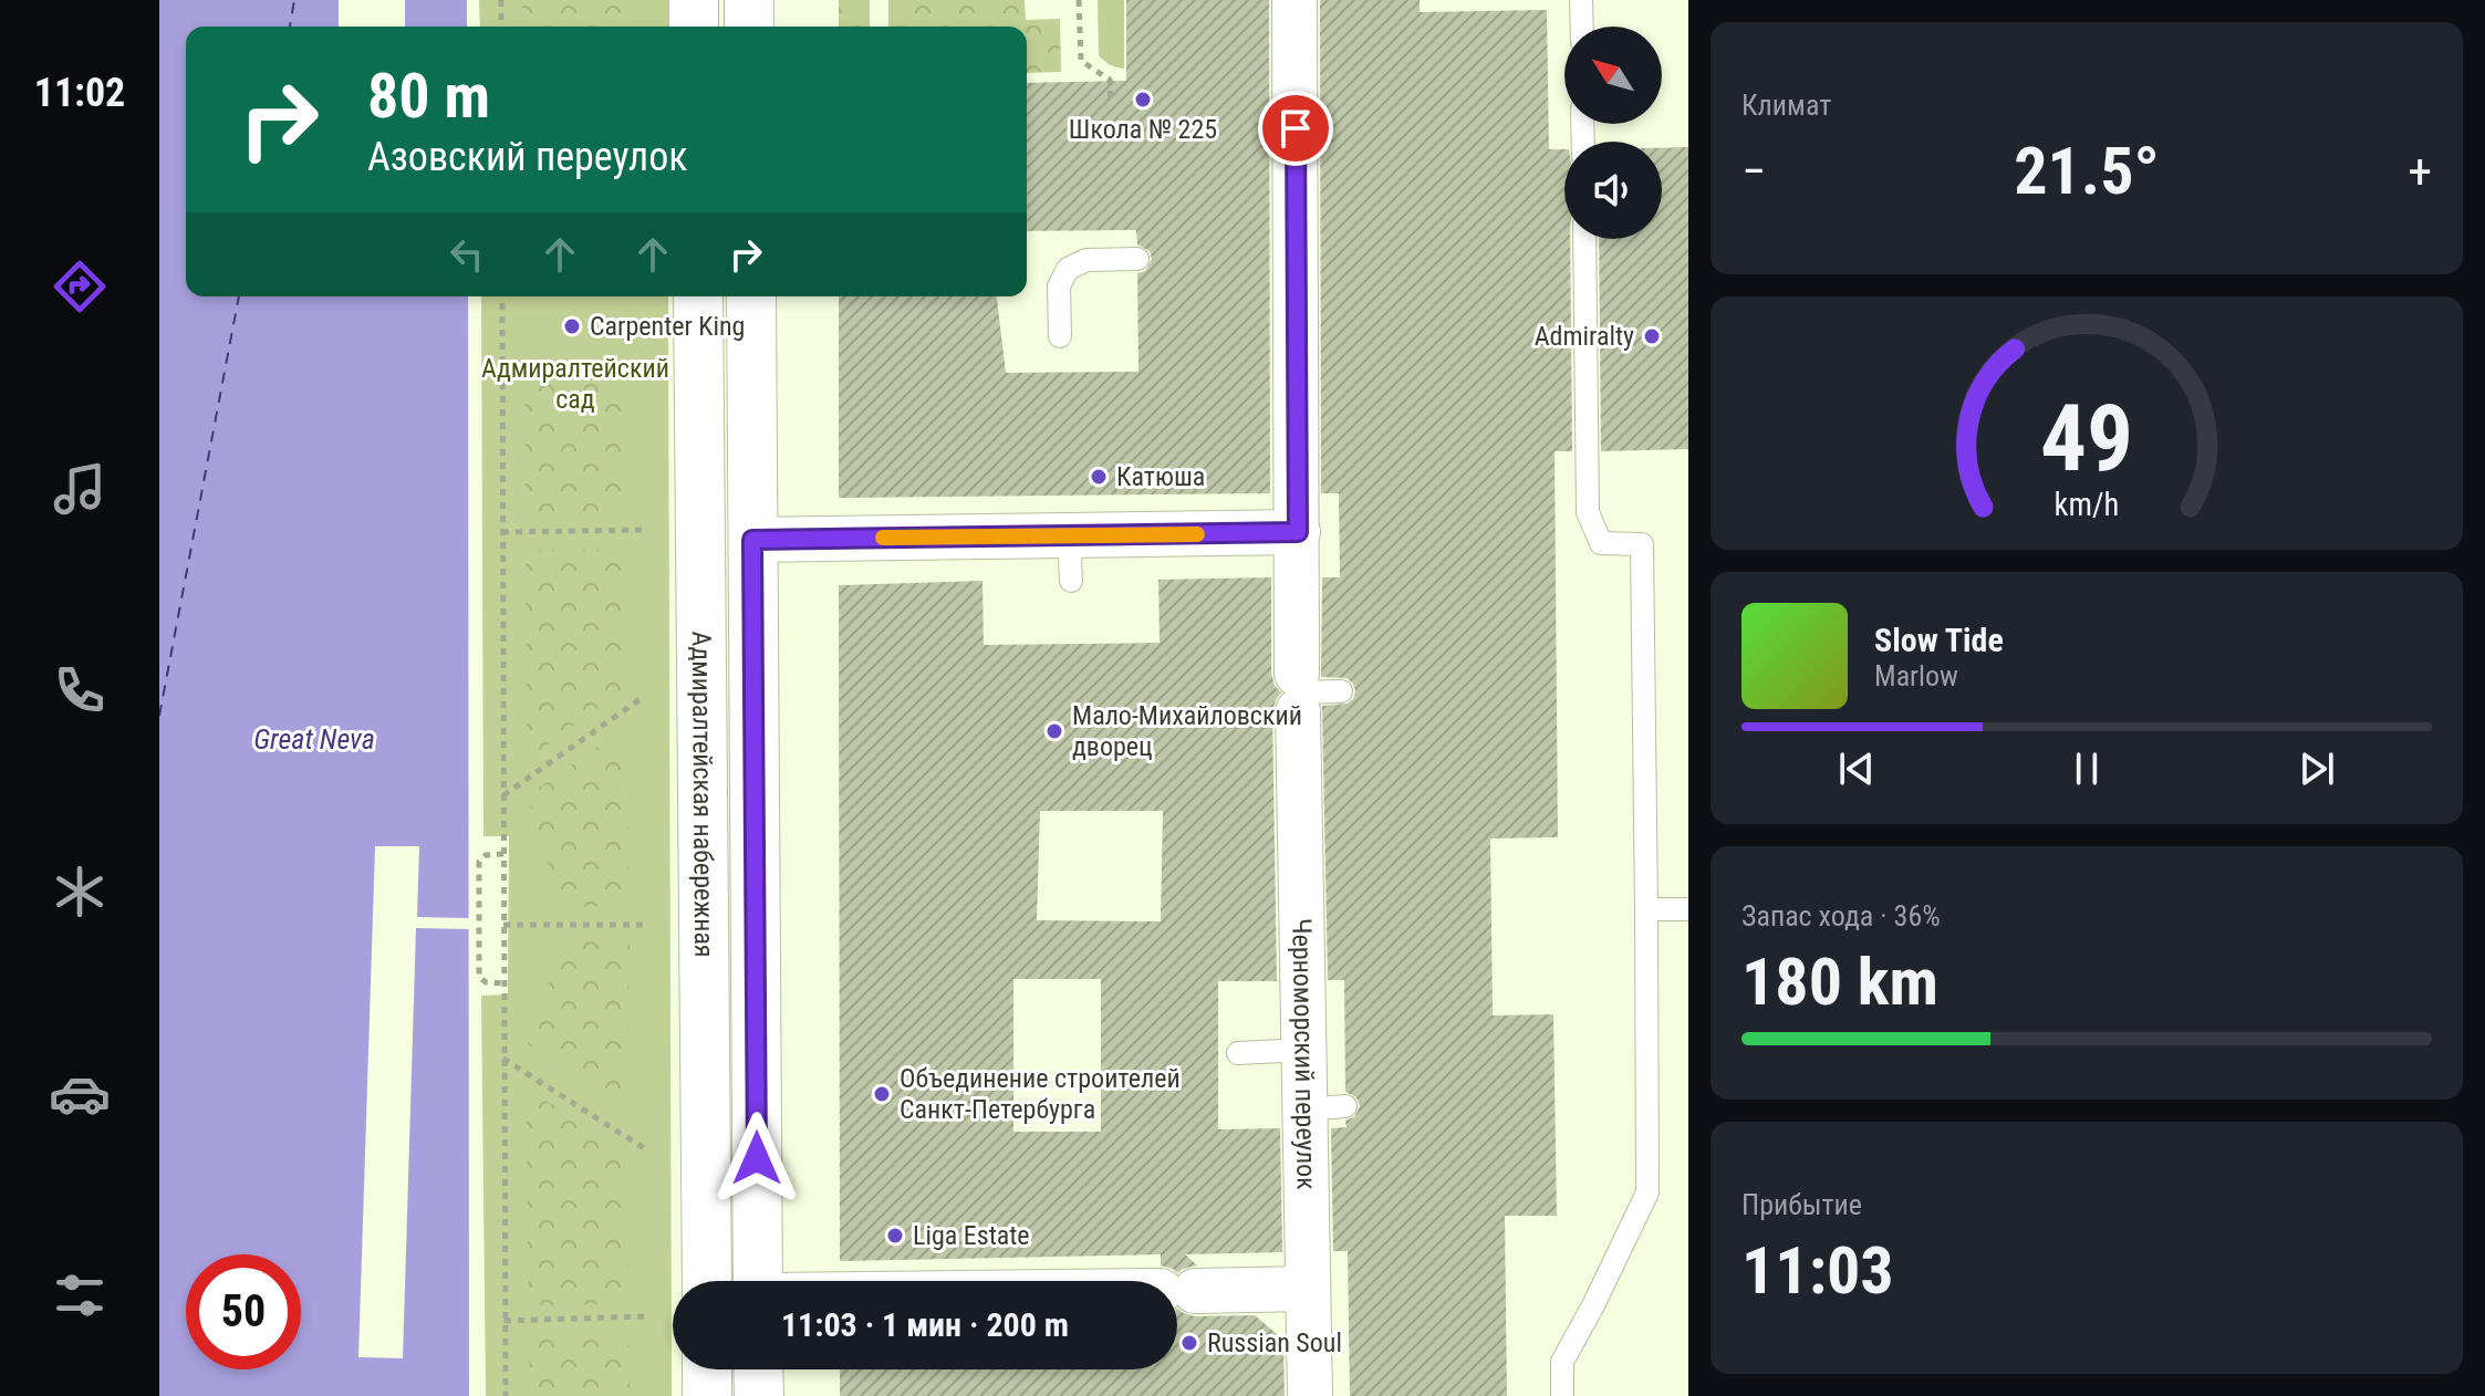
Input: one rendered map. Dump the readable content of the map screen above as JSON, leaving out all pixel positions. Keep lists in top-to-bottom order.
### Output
{
  "streets": {
    "main road": ["Адмиралтейская набережная"],
    "street": ["Черноморский переулок"]
  },
  "water": ["Great Neva"],
  "parks": ["Адмиралтейский сад"],
  "places": [
    "Школа № 225",
    "Carpenter King",
    "Admiralty",
    "Катюша",
    "Мало-Михайловский дворец",
    "Объединение строителей Санкт-Петербурга",
    "Liga Estate",
    "Russian Soul"
  ],
  "north": "top left",
  "page": {
    "tabs": "11:02",
    "tile": [
      "Климат",
      ["Запас хода · 36%", "180 km"],
      ["Прибытие", "11:03"]
    ],
    "turn": ["80 m", "Азовский переулок"],
    "heat": ["−", "21.5°", "+"],
    "song": ["Slow Tide", "Marlow"],
    "limit": "50",
    "trip": "11:03 · 1 мин · 200 m",
    "gauge": ["49", "km/h"]
  }
}
